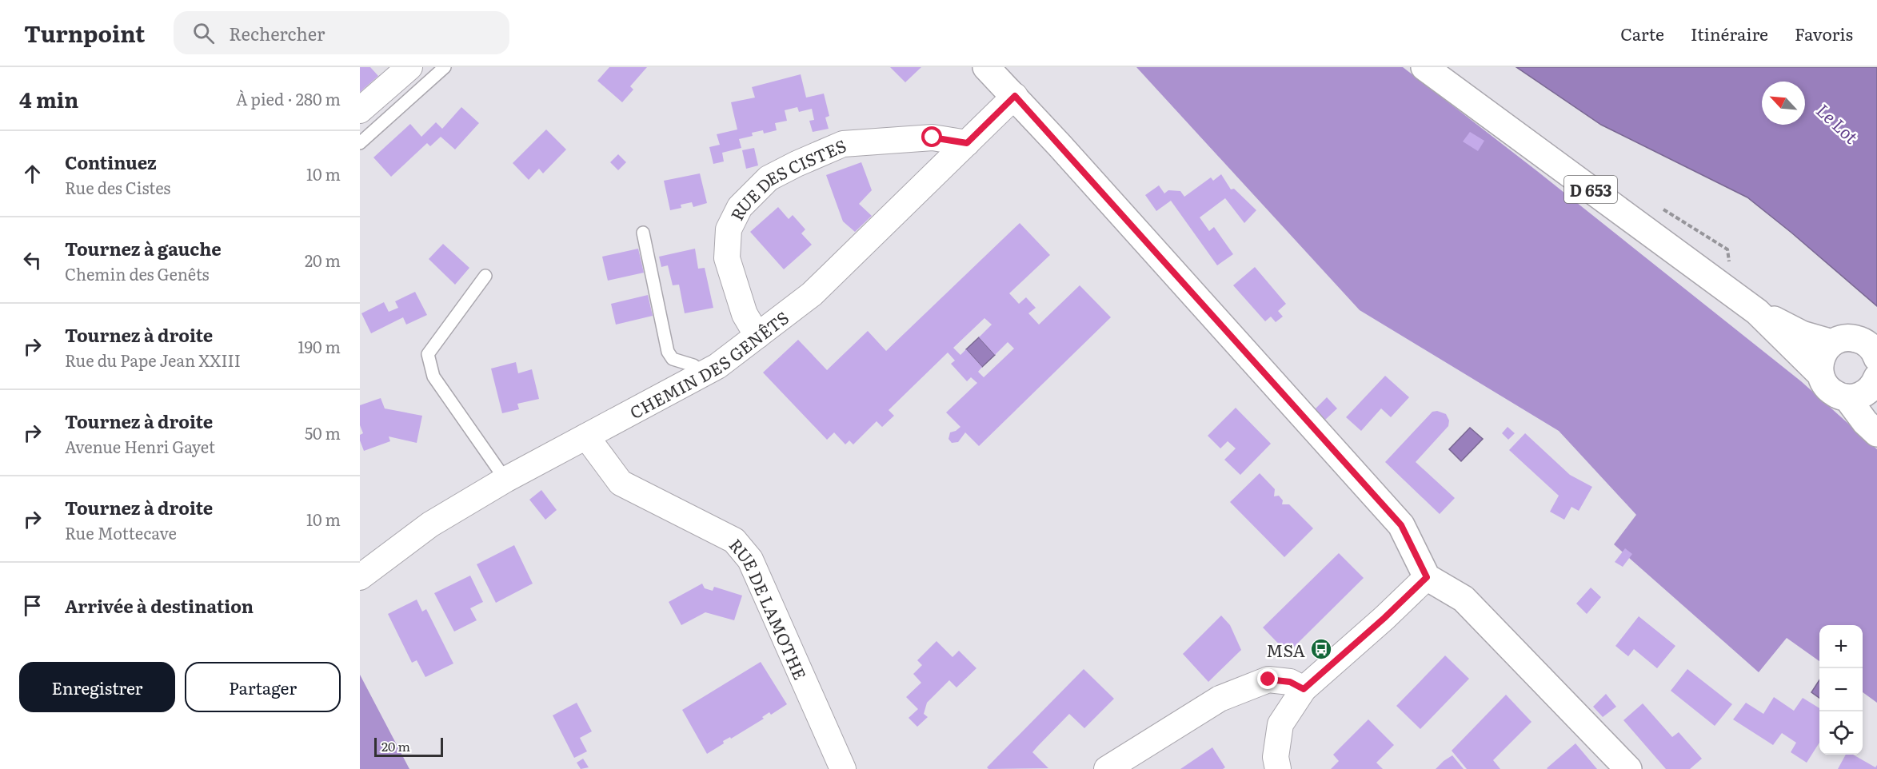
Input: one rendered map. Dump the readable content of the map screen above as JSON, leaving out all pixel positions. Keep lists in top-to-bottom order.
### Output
{
  "streets": {
    "street": [
      "RUE DES CISTES",
      "D 653",
      "CHEMIN DES GENÊTS",
      "RUE DE LAMOTHE"
    ]
  },
  "crossings": [
    ["RUE DES CISTES", "CHEMIN DES GENÊTS"],
    ["CHEMIN DES GENÊTS", "RUE DE LAMOTHE"]
  ],
  "water": ["Le Lot"],
  "places": {
    "bus stop": ["MSA"]
  },
  "scale_bar": "20 m",
  "north": "top left",
  "page": {
    "header": "Turnpoint",
    "search": "Rechercher",
    "nav": ["Carte", "Itinéraire", "Favoris"],
    "heading": ["4 min", "À pied · 280 m"],
    "list": [
      ["Continuez", "Rue des Cistes", "10 m"],
      ["Tournez à gauche", "Chemin des Genêts", "20 m"],
      ["Tournez à droite", "Rue du Pape Jean XXIII", "190 m"],
      ["Tournez à droite", "Avenue Henri Gayet", "50 m"],
      ["Tournez à droite", "Rue Mottecave", "10 m"],
      "Arrivée à destination"
    ],
    "map_buttons": ["+", "−"],
    "buttons": ["Enregistrer", "Partager"],
    "scale": "20 m"
  }
}
